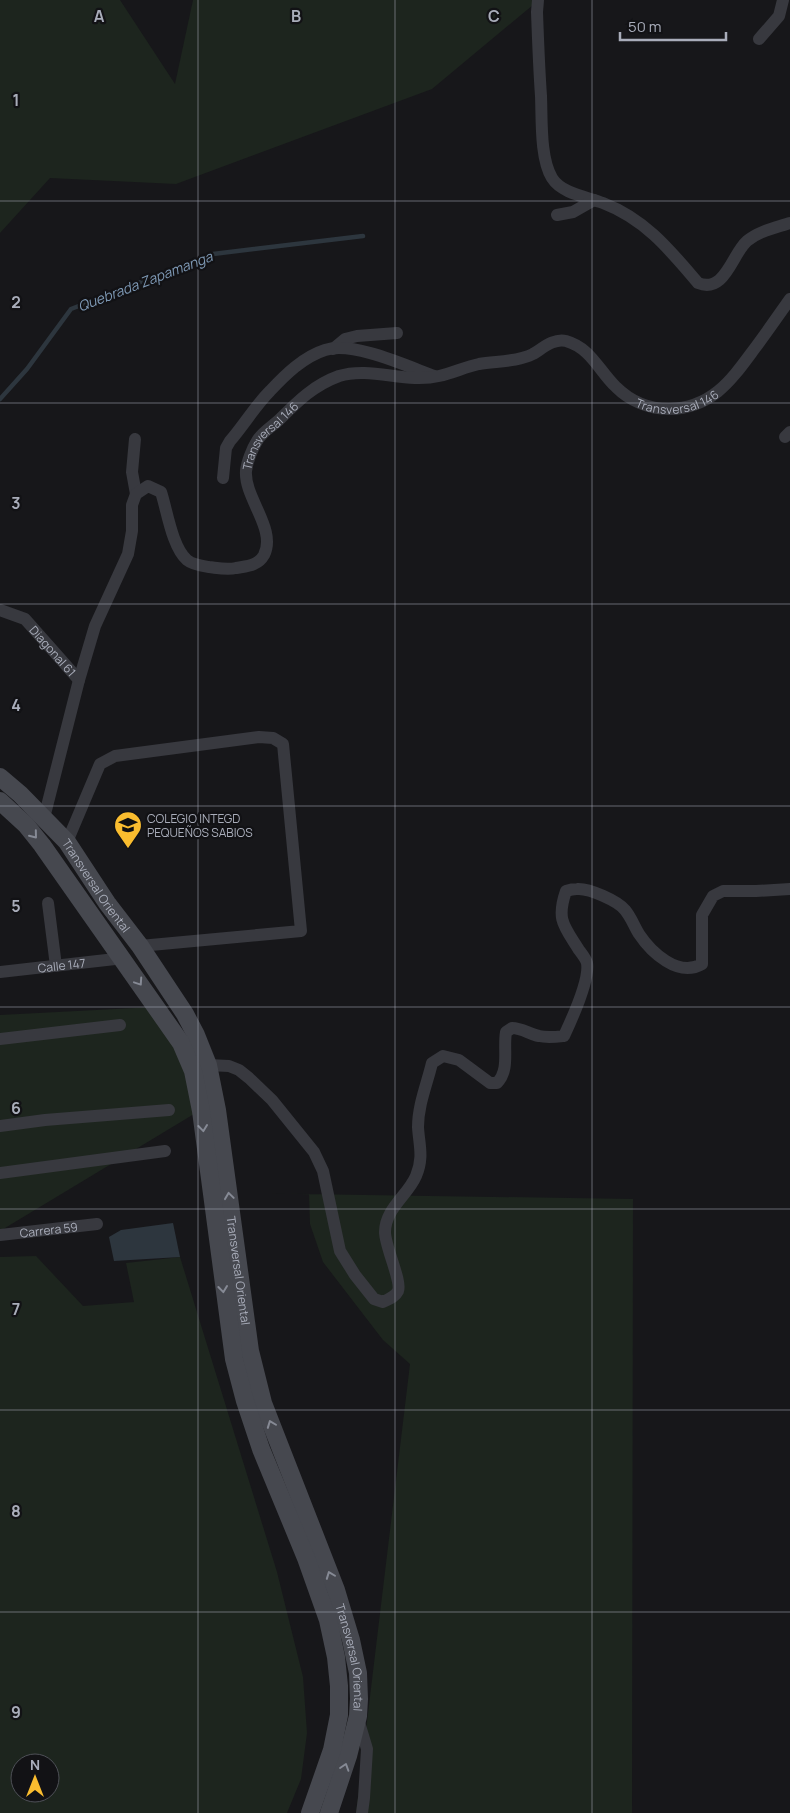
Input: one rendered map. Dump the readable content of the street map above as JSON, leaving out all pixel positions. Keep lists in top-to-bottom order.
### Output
{
  "streets": {
    "main road": ["Transversal Oriental"],
    "street": [
      "Transversal 146",
      "Diagonal 61",
      "Calle 147",
      "Carrera 59"
    ]
  },
  "crossings": [
    ["Transversal Oriental", "Calle 147"]
  ],
  "water": ["Quebrada Zapamanga"],
  "places": {
    "school or university": ["COLEGIO INTEGD PEQUEÑOS SABIOS"]
  },
  "scale_bar": "50 m",
  "north": "top",
  "grid": {
    "columns": ["A", "B", "C"],
    "rows": [
      "1",
      "2",
      "3",
      "4",
      "5",
      "6",
      "7",
      "8",
      "9"
    ]
  }
}
